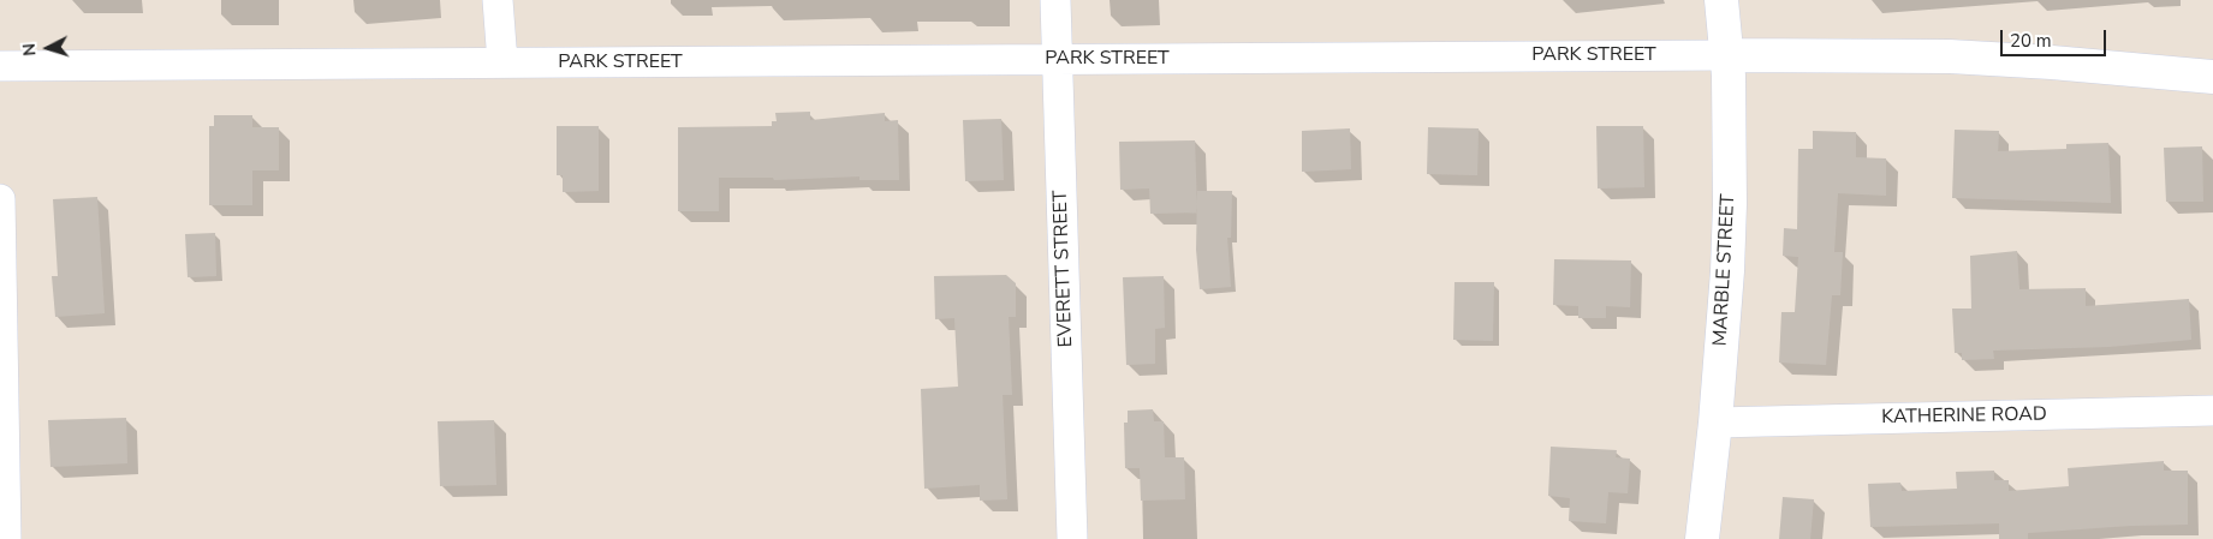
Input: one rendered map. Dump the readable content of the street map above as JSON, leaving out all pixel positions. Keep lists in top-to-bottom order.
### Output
{
  "streets": {
    "main road": ["PARK STREET", "MARBLE STREET"],
    "street": ["EVERETT STREET", "KATHERINE ROAD"]
  },
  "crossings": [
    ["PARK STREET", "EVERETT STREET"],
    ["PARK STREET", "MARBLE STREET"],
    ["MARBLE STREET", "KATHERINE ROAD"]
  ],
  "scale_bar": "20 m",
  "north": "left"
}
